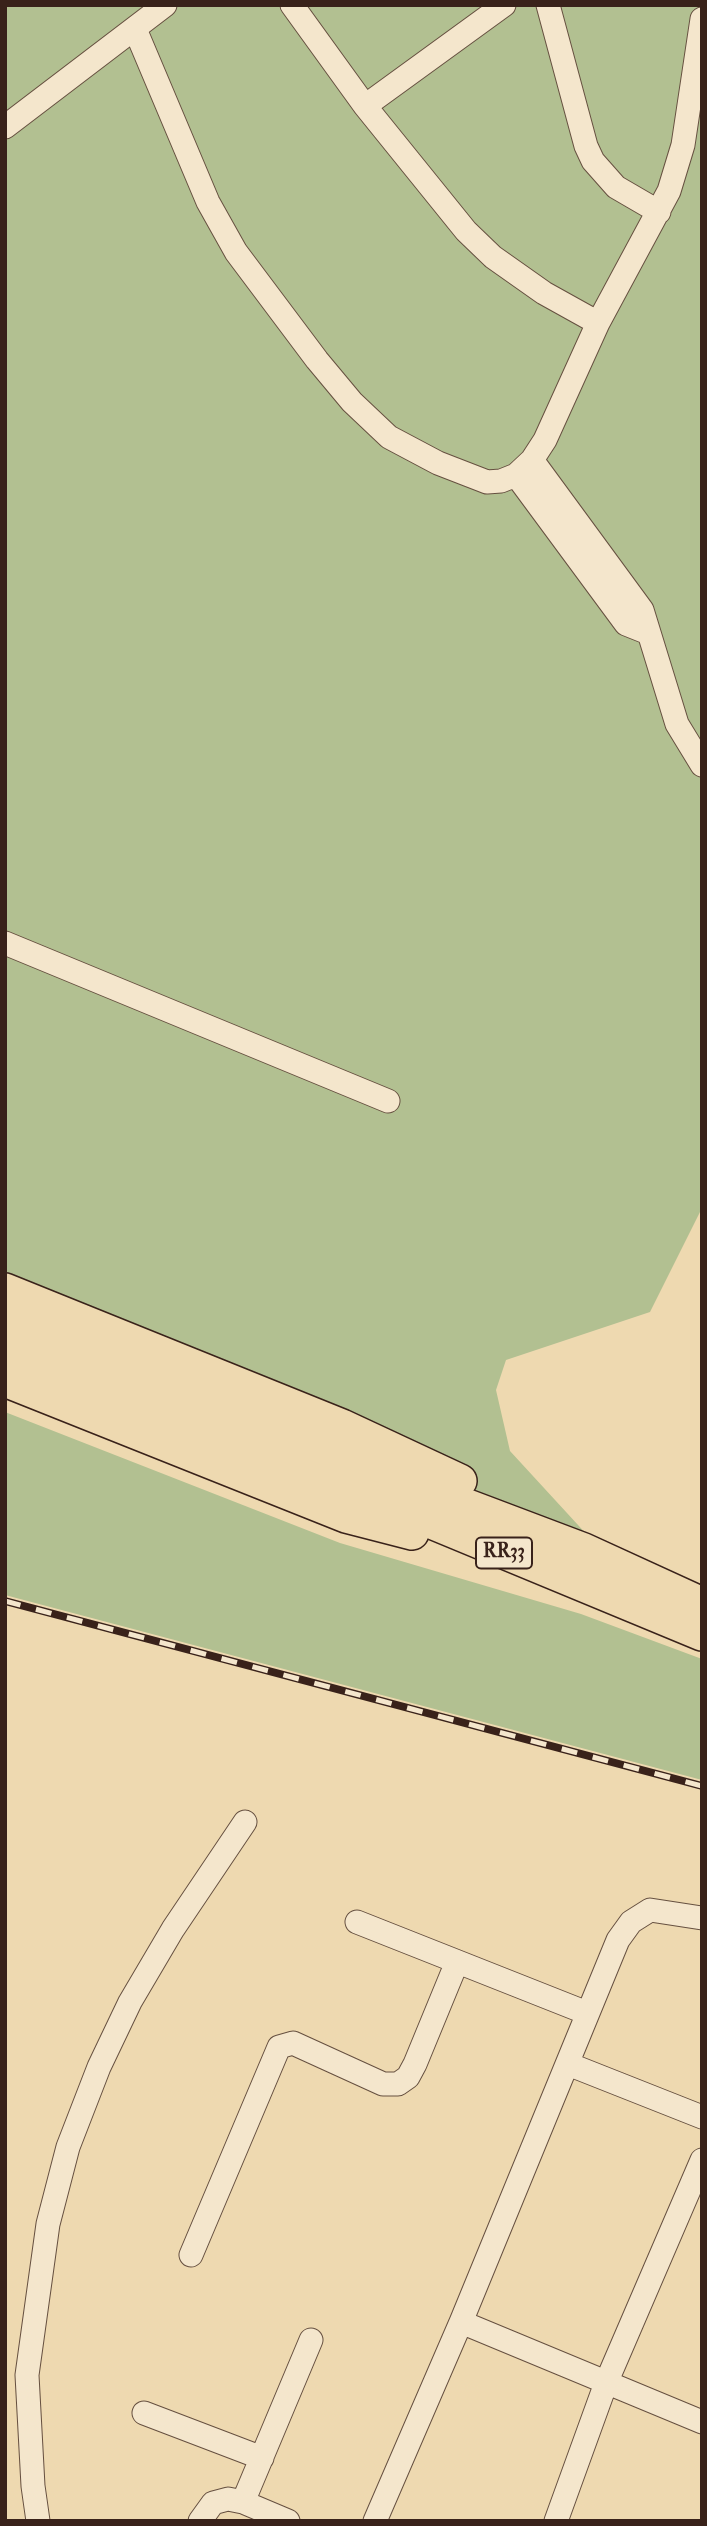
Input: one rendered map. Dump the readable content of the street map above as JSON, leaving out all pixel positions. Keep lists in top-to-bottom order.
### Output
{
  "streets": {
    "highway": ["RR33"]
  }
}
